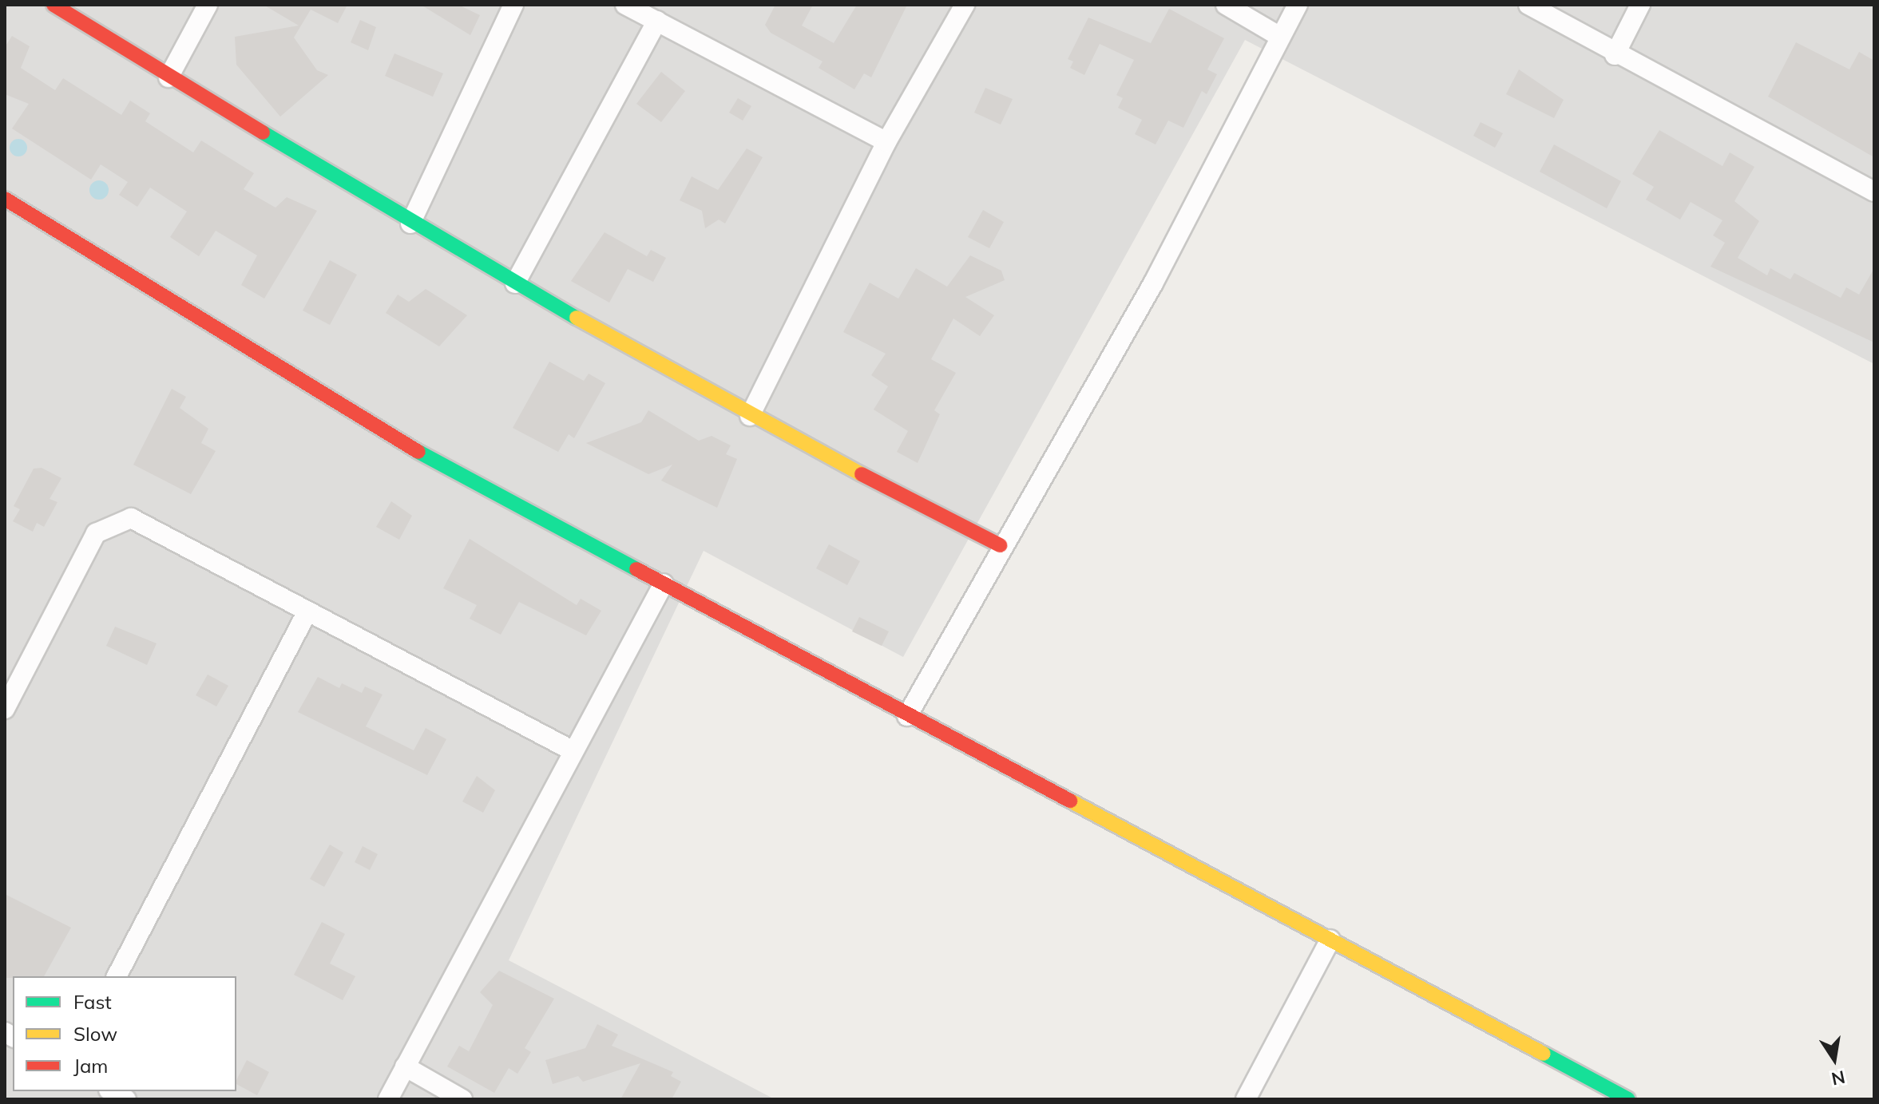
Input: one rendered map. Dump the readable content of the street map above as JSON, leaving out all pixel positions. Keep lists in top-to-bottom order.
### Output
{
  "legend": ["Fast", "Slow", "Jam"],
  "north": "bottom"
}
